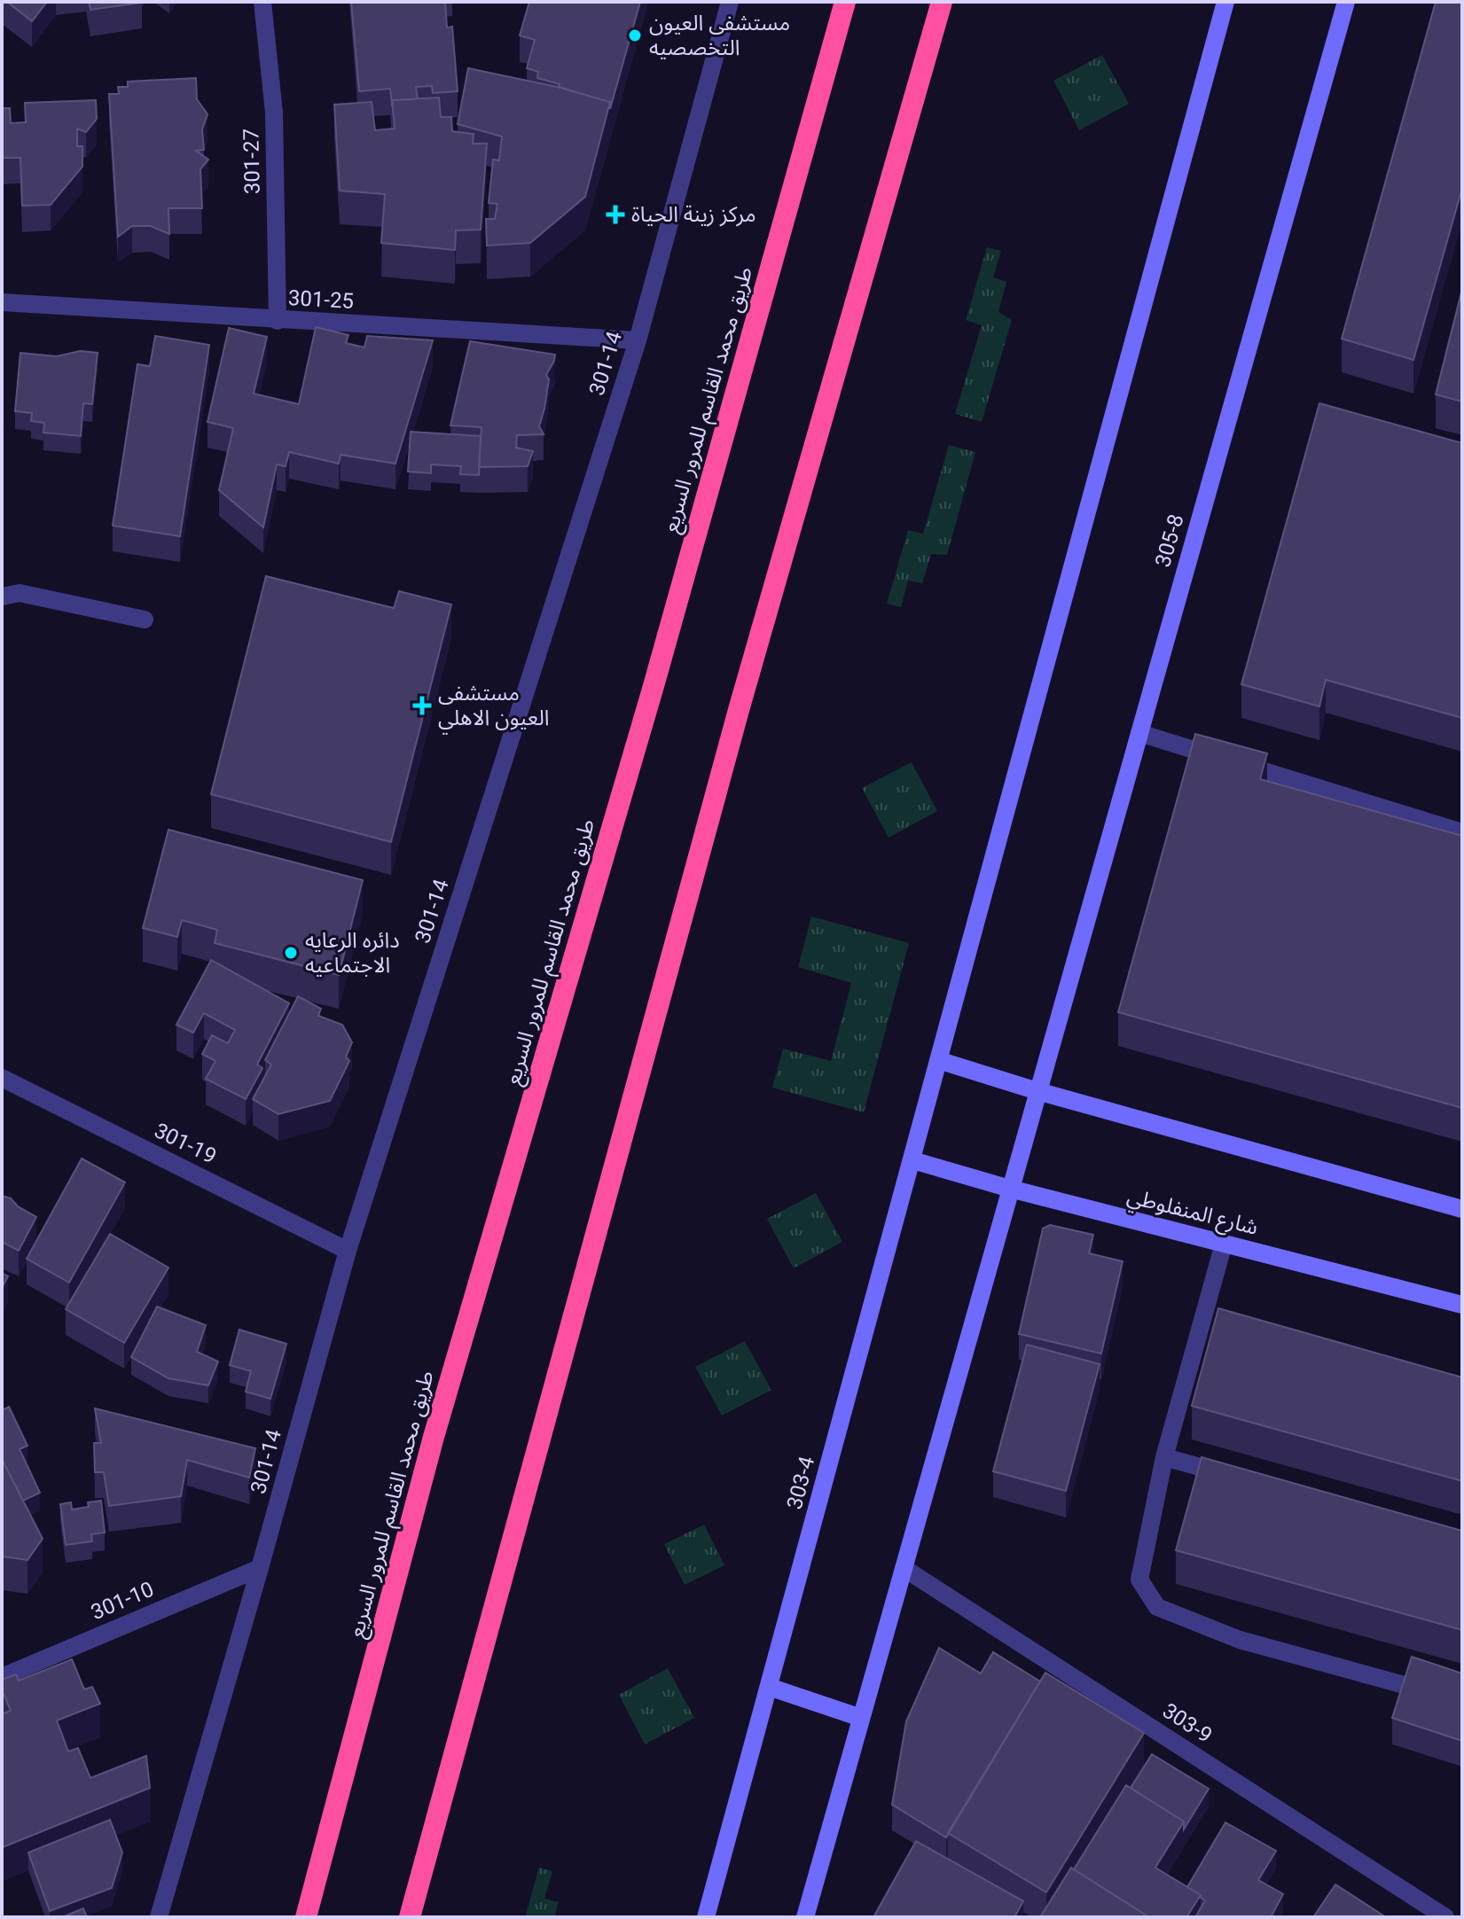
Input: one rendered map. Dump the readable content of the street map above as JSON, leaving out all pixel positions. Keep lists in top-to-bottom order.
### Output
{
  "streets": {
    "highway": ["طريق محمد القاسم للمرور السريع"],
    "street": [
      "301-27",
      "301-25",
      "301-14",
      "305-8",
      "301-19",
      "شارع المنفلوطي",
      "303-4",
      "301-10",
      "303-9"
    ]
  },
  "crossings": [
    ["301-27", "301-25"],
    ["301-25", "301-14"],
    ["301-14", "301-19"],
    ["301-14", "301-10"],
    ["شارع المنفلوطي", "303-4"]
  ],
  "places": {
    "other": ["مستشفى العيون التخصصيه", "دائره الرعايه الاجتماعيه"],
    "health": ["مركز زينة الحياة", "مستشفى العيون الاهلي"]
  }
}
